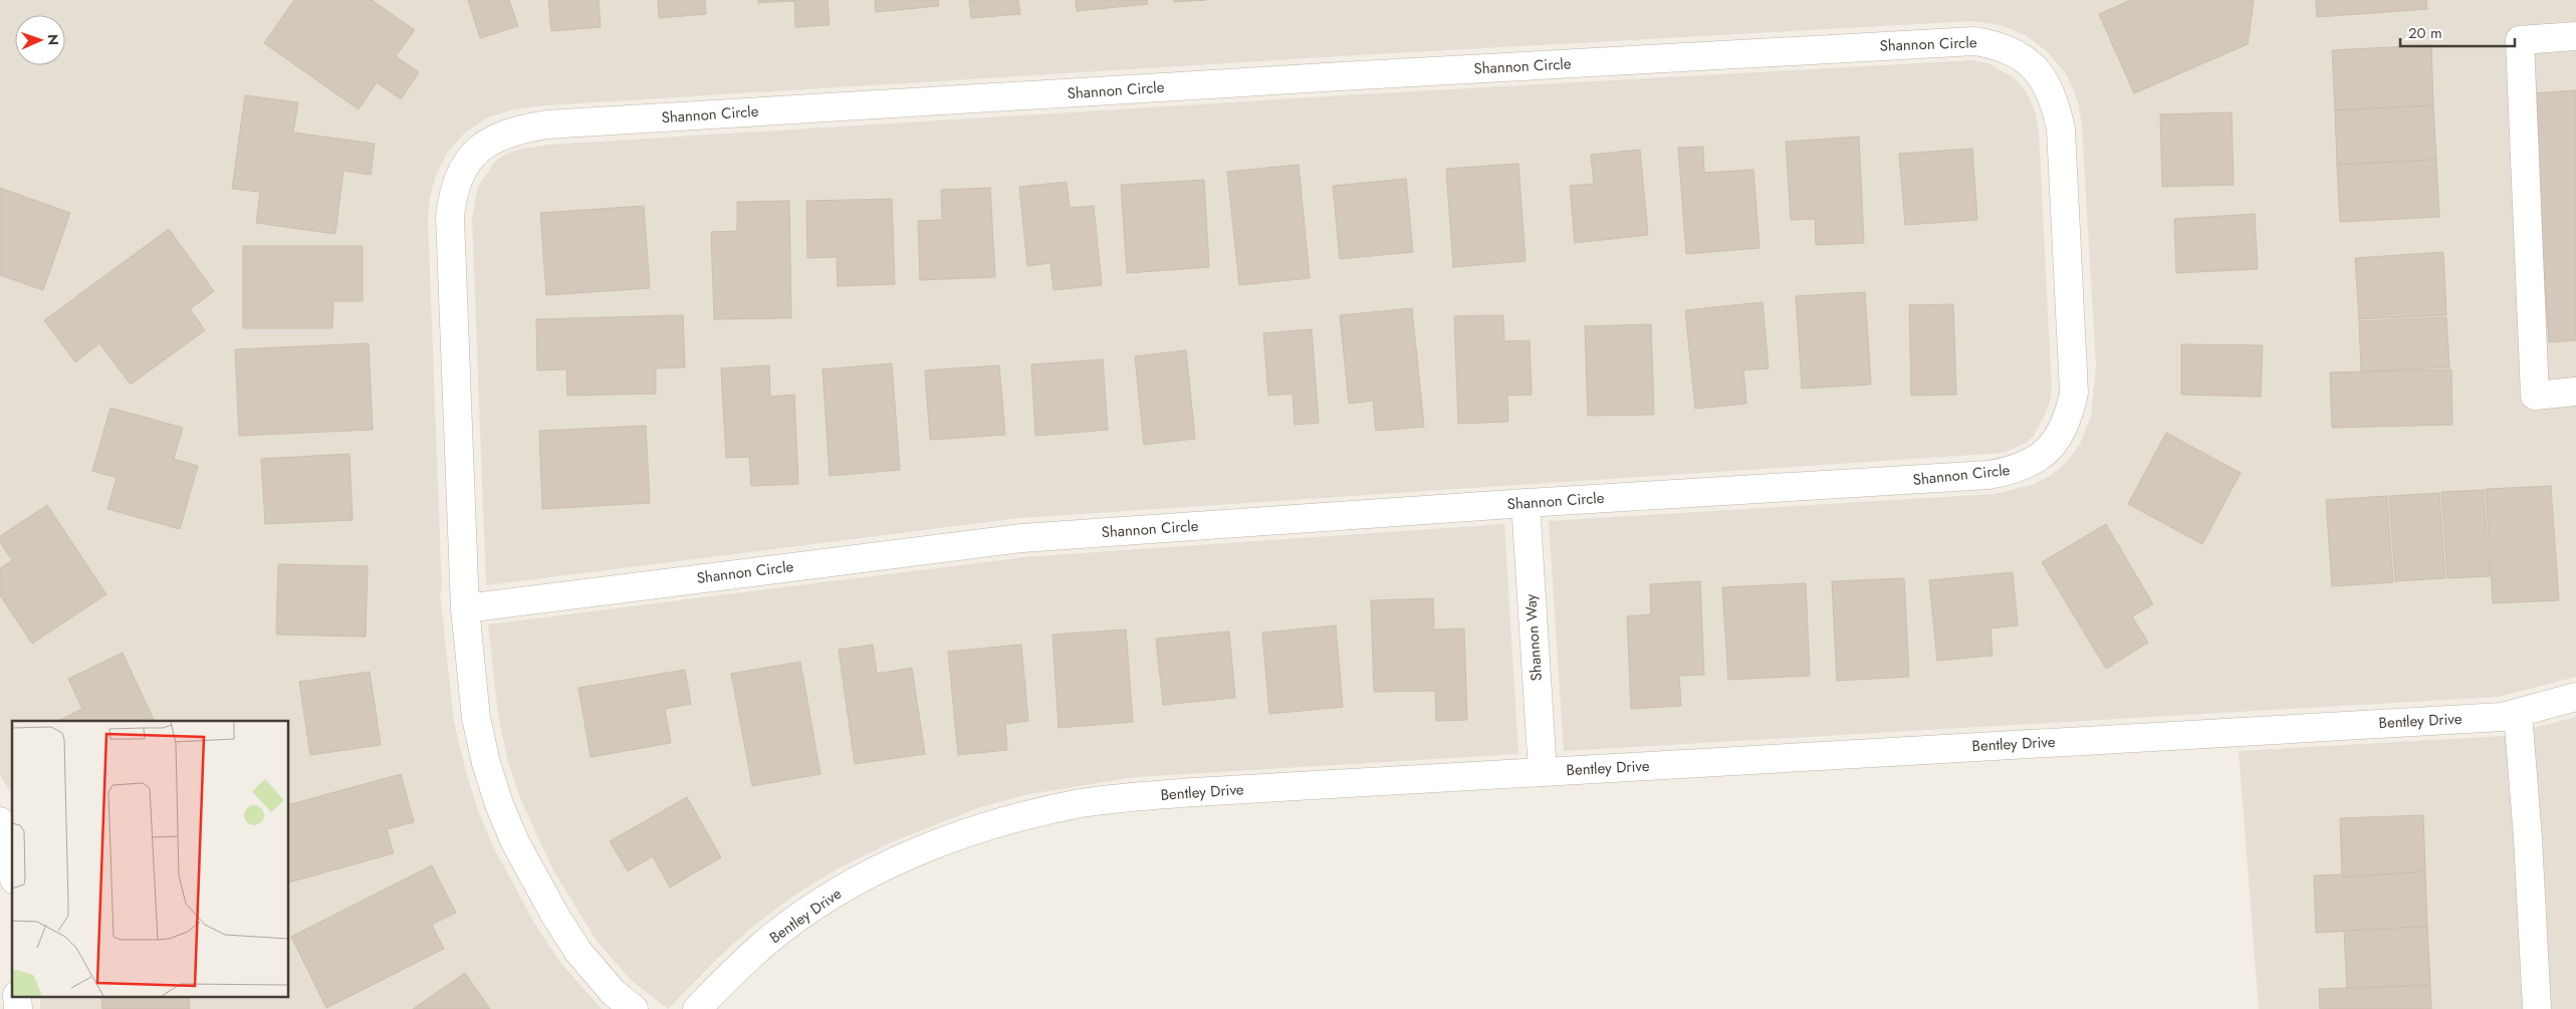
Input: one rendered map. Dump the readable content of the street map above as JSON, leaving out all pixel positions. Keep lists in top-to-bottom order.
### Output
{
  "streets": {
    "street": ["Shannon Circle", "Shannon Way", "Bentley Drive"]
  },
  "crossings": [
    ["Shannon Circle", "Shannon Way"],
    ["Shannon Way", "Bentley Drive"]
  ],
  "scale_bar": "20 m",
  "north": "right"
}
